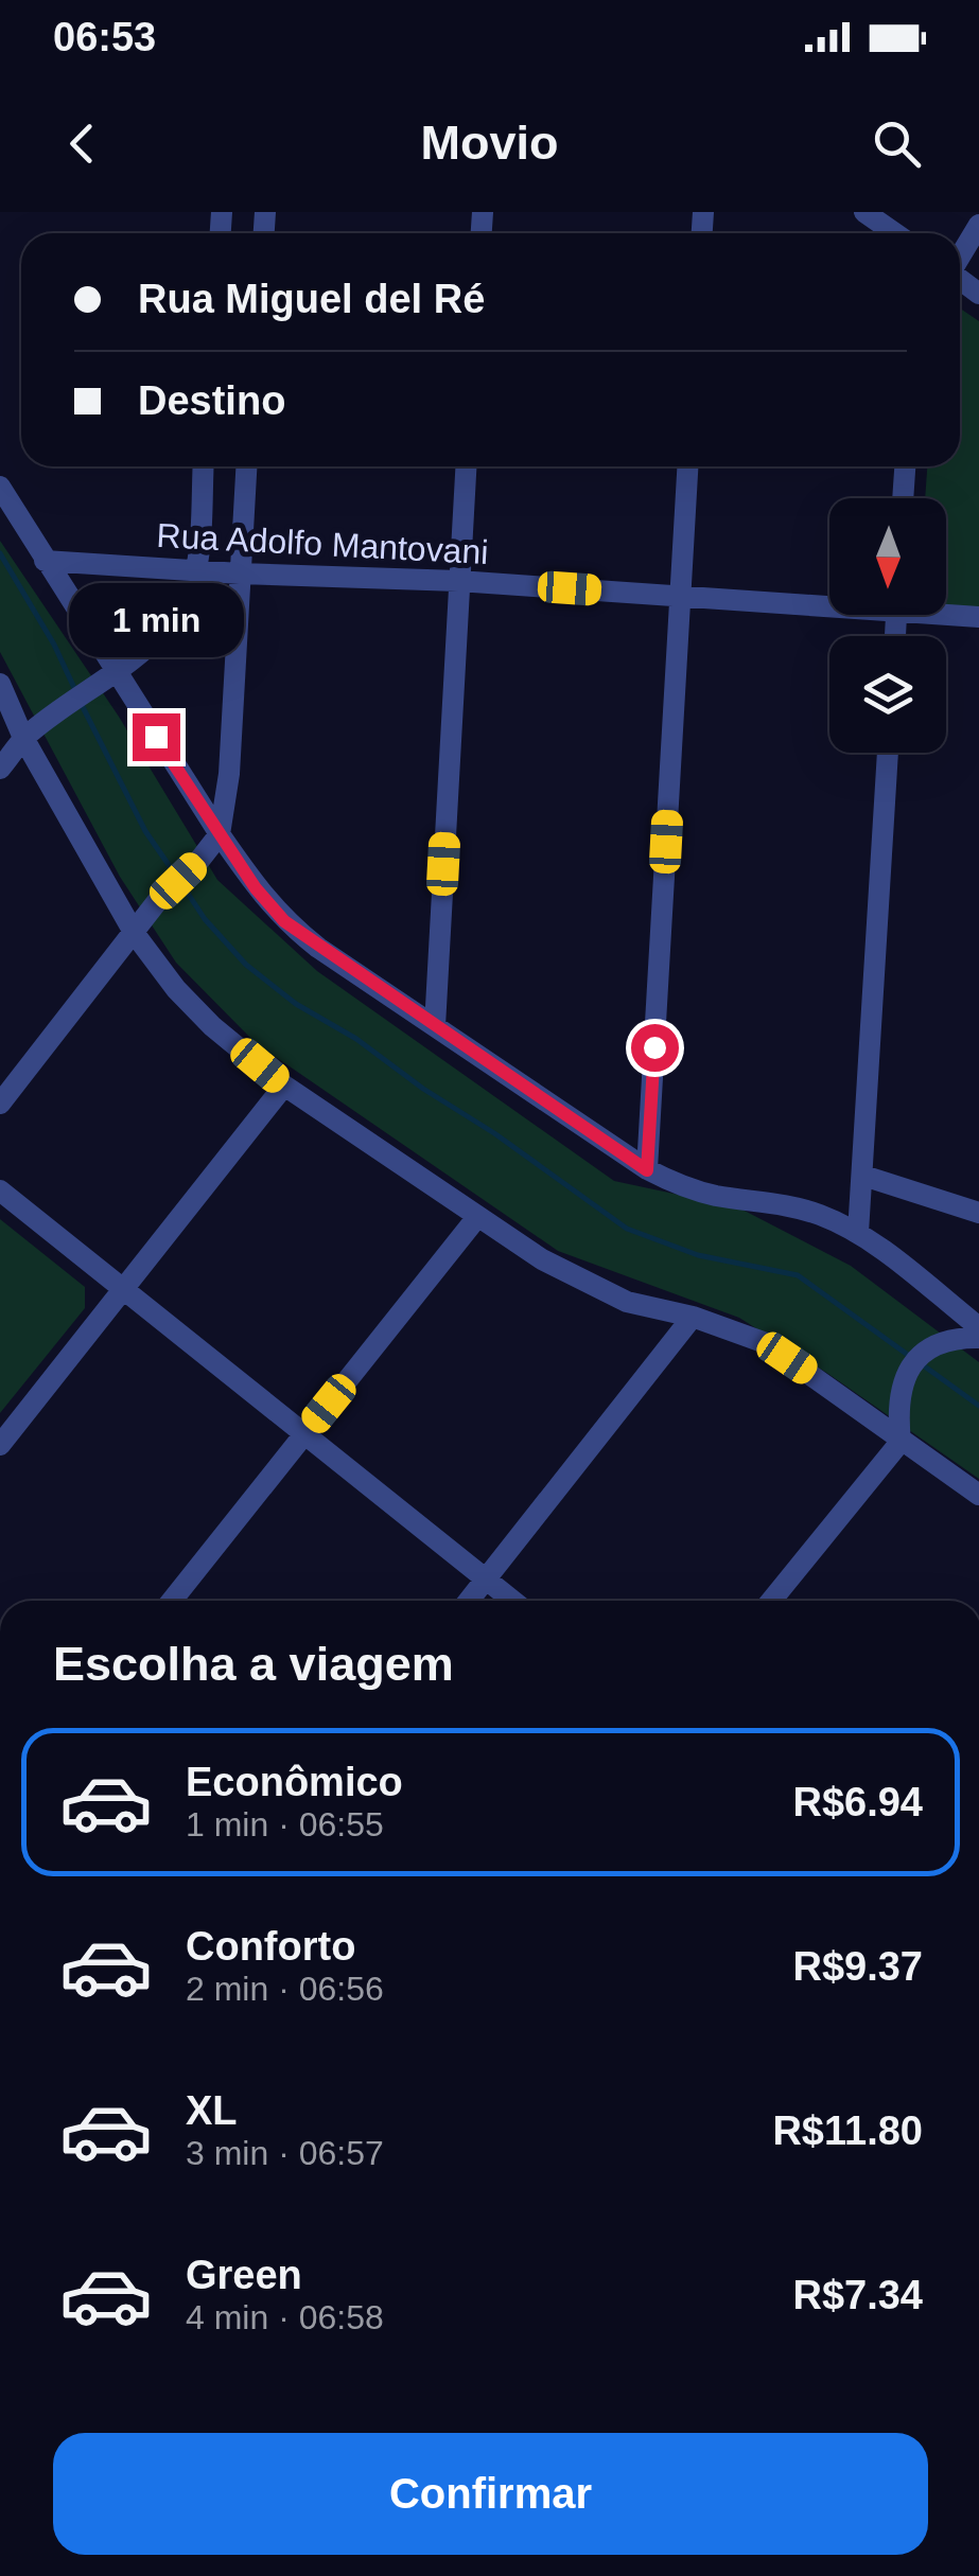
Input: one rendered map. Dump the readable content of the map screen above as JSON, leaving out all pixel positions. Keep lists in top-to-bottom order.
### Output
{
  "streets": {
    "street": ["Rua Adolfo Mantovani"]
  },
  "north": "bottom",
  "page": {
    "status": "06:53",
    "header": "Movio",
    "banner": ["Rua Miguel del Ré", "Destino"],
    "bubble": "1 min",
    "heading": "Escolha a viagem",
    "list": [
      {
        "name": "Econômico",
        "note": "1 min · 06:55",
        "value": "R$6.94"
      },
      {
        "name": "Conforto",
        "note": "2 min · 06:56",
        "value": "R$9.37"
      },
      {
        "name": "XL",
        "note": "3 min · 06:57",
        "value": "R$11.80"
      },
      {
        "name": "Green",
        "note": "4 min · 06:58",
        "value": "R$7.34"
      }
    ],
    "buttons": "Confirmar"
  }
}
